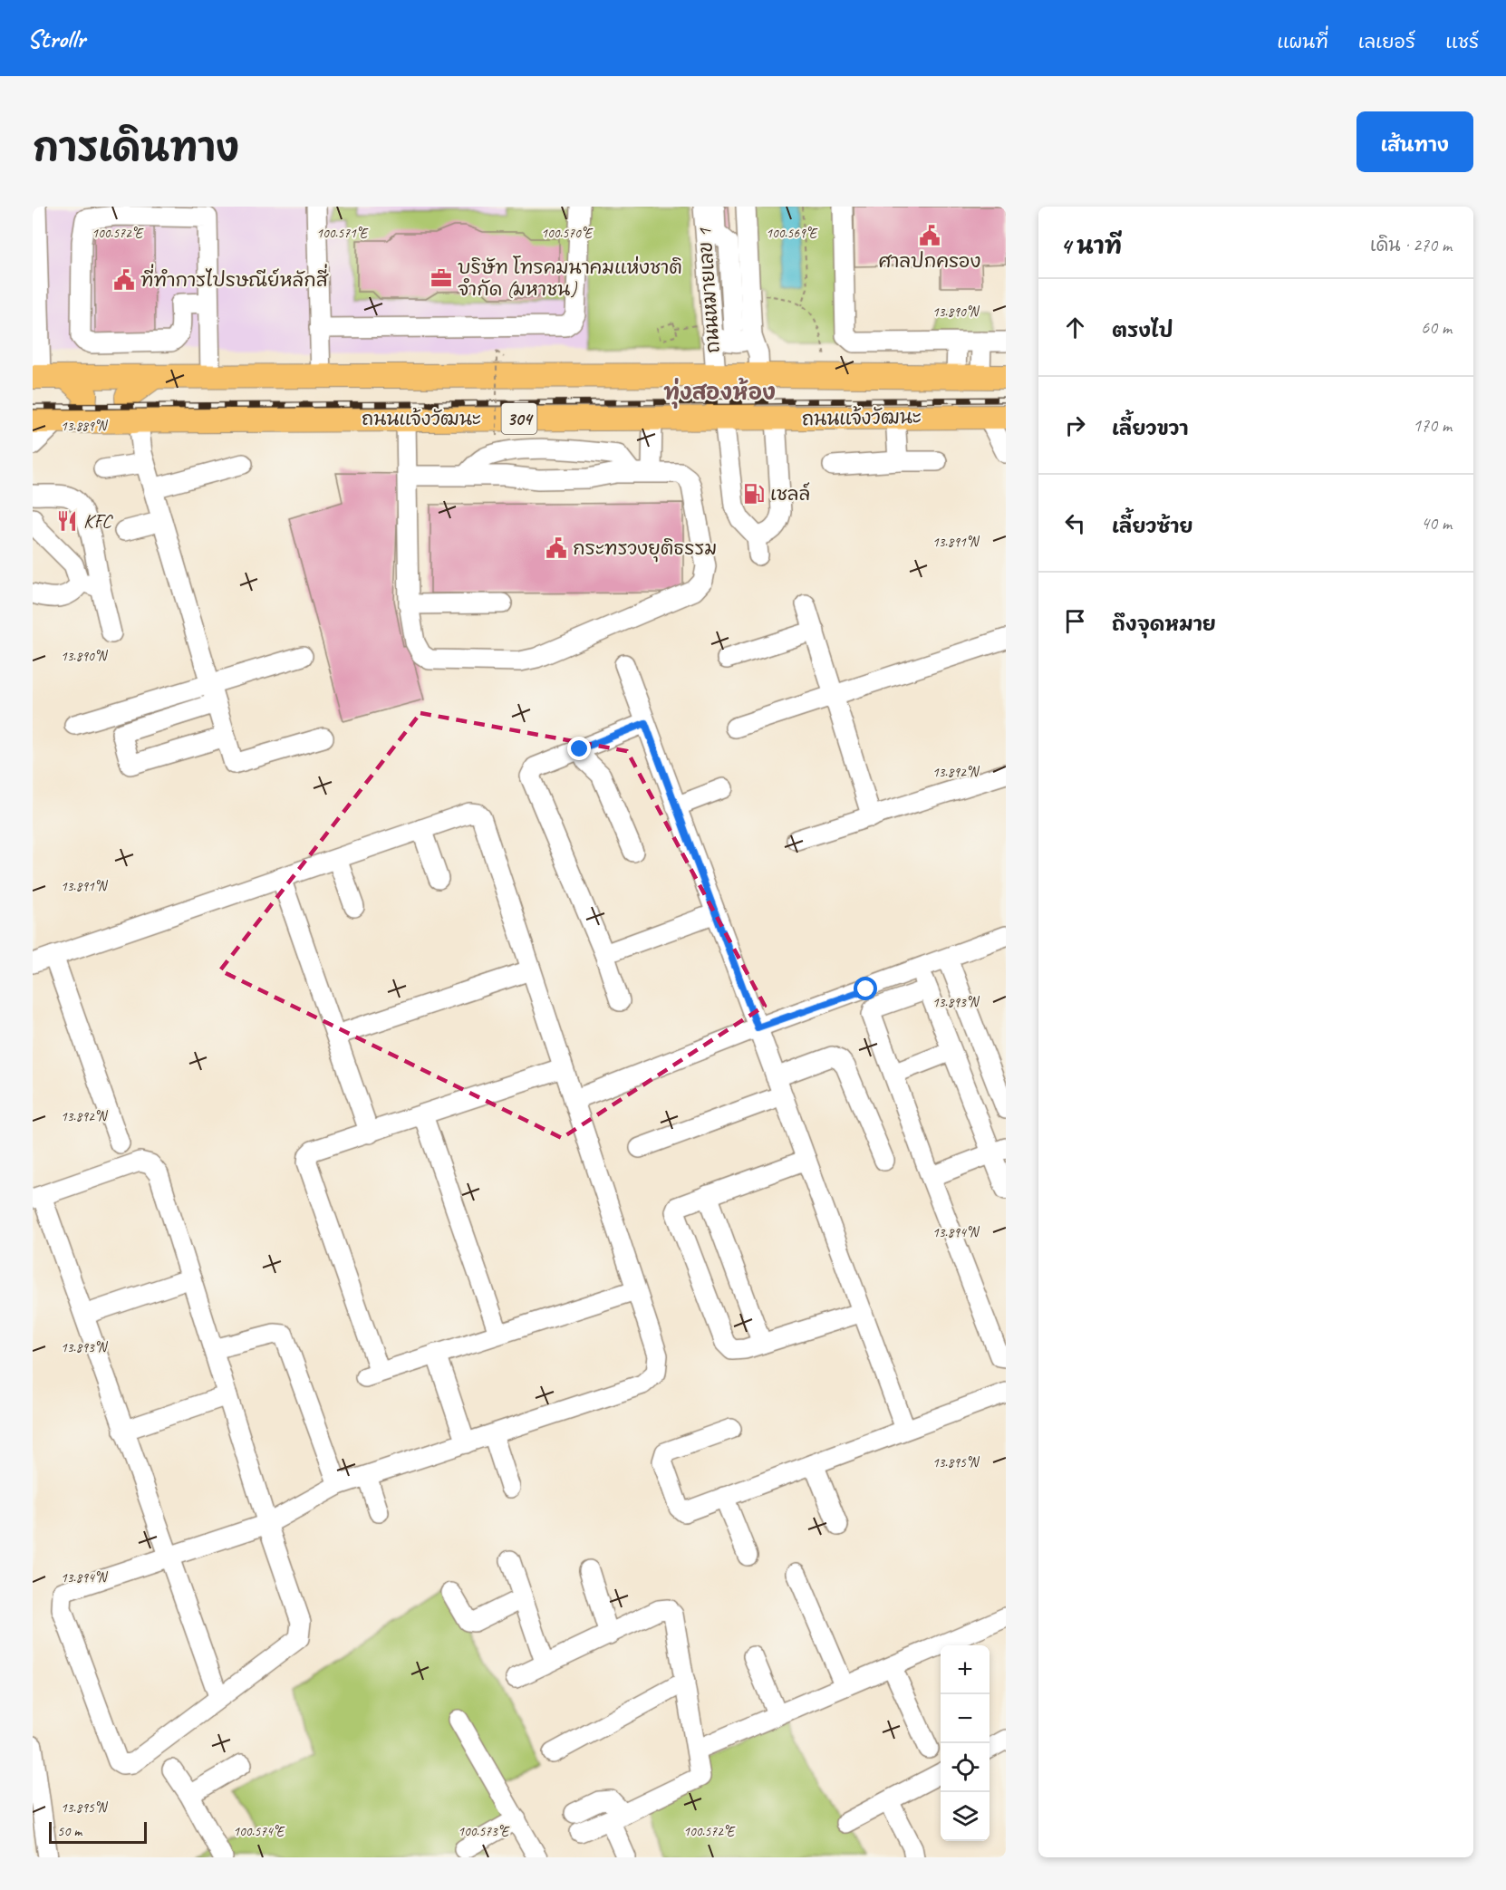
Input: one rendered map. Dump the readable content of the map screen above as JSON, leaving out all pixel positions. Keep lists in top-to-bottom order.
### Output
{
  "streets": {
    "main road": ["ถนนแจ้งวัฒนะ", "304"],
    "street": ["ถนนหมายเลข 1"]
  },
  "crossings": [
    ["ถนนหมายเลข 1", "304"]
  ],
  "districts": ["ทุ่งสองห้อง"],
  "places": {
    "public building": ["ศาลปกครอง", "ที่ทำการไปรษณีย์หลักสี่", "กระทรวงยุติธรรม"],
    "office": ["บริษัท โทรคมนาคมแห่งชาติ จำกัด (มหาชน)"],
    "fuel station": ["เชลล์"],
    "restaurant": ["KFC"]
  },
  "scale_bar": "50 m",
  "page": {
    "header": "Strollr",
    "nav": ["แผนที่", "เลเยอร์", "แชร์"],
    "title": "การเดินทาง",
    "buttons": "เส้นทาง",
    "heading": ["4 นาที", "เดิน · 270 m"],
    "list": [
      ["ตรงไป", "60 m"],
      ["เลี้ยวขวา", "170 m"],
      ["เลี้ยวซ้าย", "40 m"],
      "ถึงจุดหมาย"
    ],
    "map_buttons": ["+", "−"],
    "scale": "50 m"
  },
  "coordinates": [
    "100.570°E",
    "100.569°E",
    "100.572°E",
    "100.571°E",
    "13.890°N",
    "13.889°N",
    "13.891°N",
    "13.892°N",
    "13.893°N",
    "13.894°N",
    "13.895°N",
    "100.574°E",
    "100.573°E"
  ]
}
